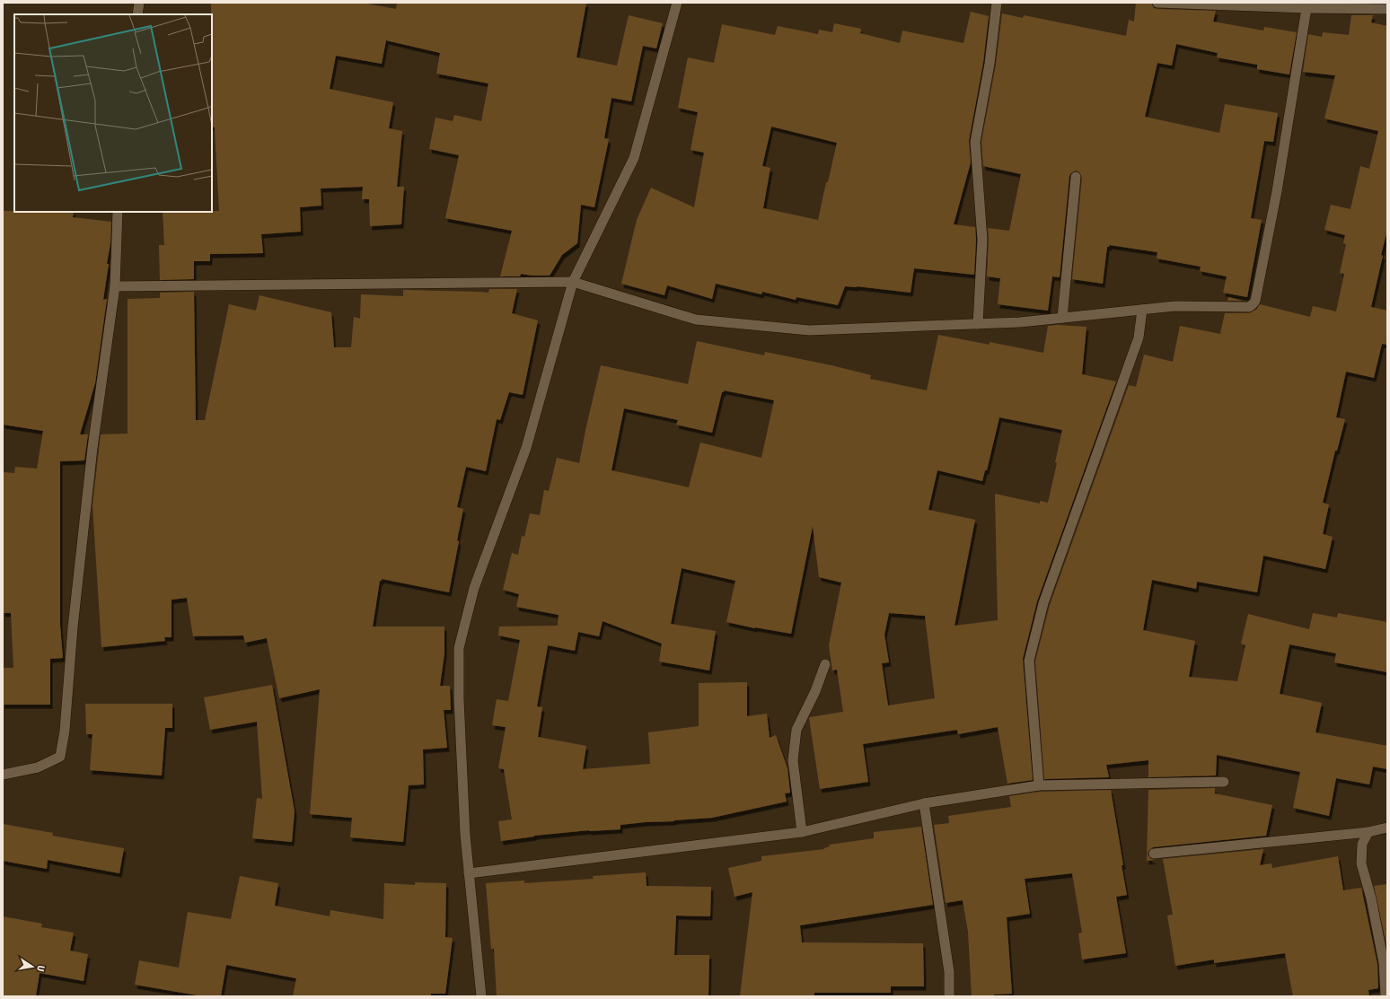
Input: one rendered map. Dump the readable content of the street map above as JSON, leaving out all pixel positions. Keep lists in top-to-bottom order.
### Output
{
  "north": "right"
}
